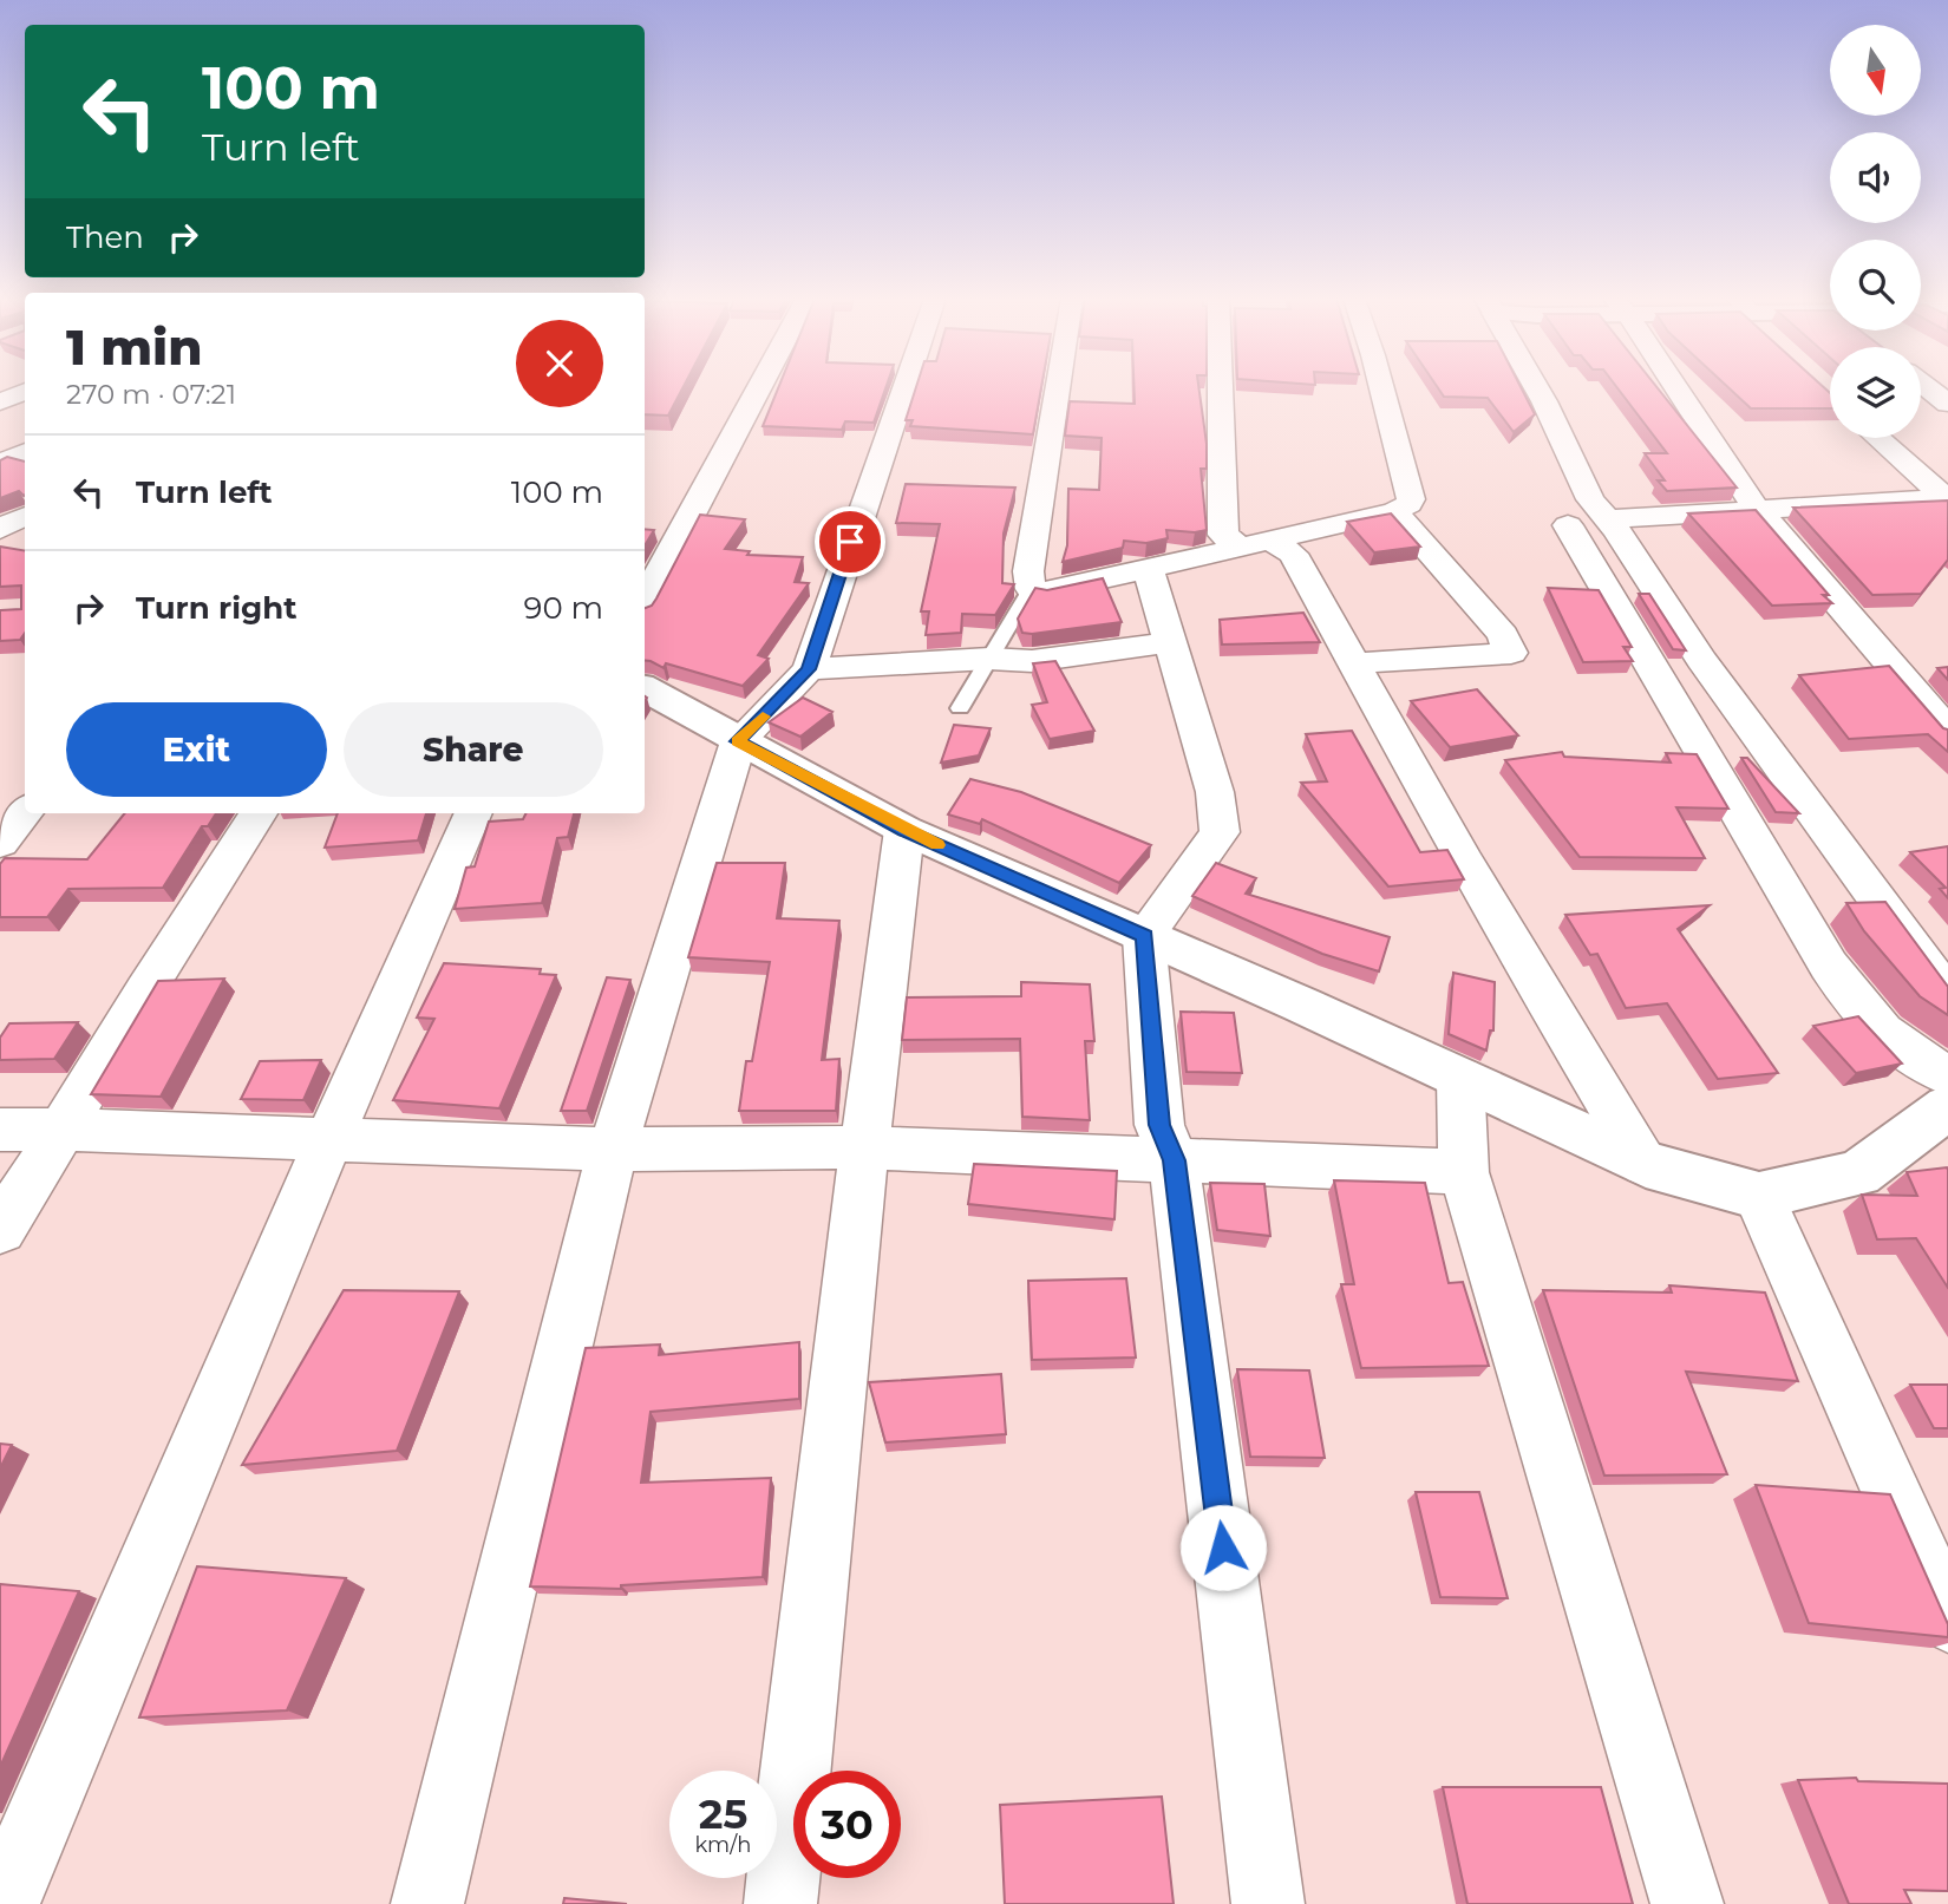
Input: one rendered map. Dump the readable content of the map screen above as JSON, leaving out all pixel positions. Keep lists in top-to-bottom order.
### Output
{
  "north": "bottom",
  "page": {
    "turn": ["100 m", "Turn left"],
    "then": "Then",
    "heading": ["1 min", "270 m · 07:21"],
    "list": [
      {
        "name": "Turn left",
        "value": "100 m"
      },
      {
        "name": "Turn right",
        "value": "90 m"
      }
    ],
    "buttons": ["Exit", "Share"],
    "speed": "25 km/h",
    "limit": "30"
  }
}
